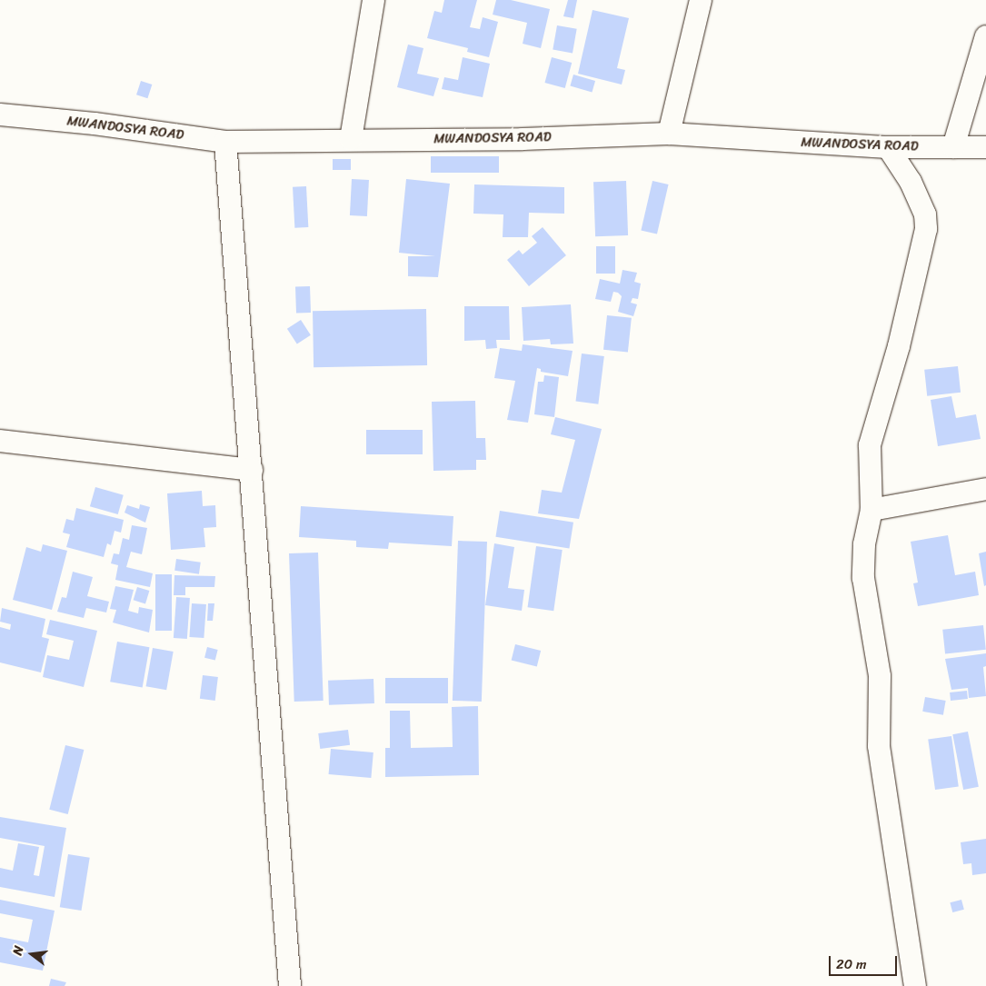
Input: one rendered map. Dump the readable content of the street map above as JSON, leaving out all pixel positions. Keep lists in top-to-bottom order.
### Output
{
  "streets": {
    "street": ["MWANDOSYA ROAD"]
  },
  "scale_bar": "20 m",
  "north": "left"
}
